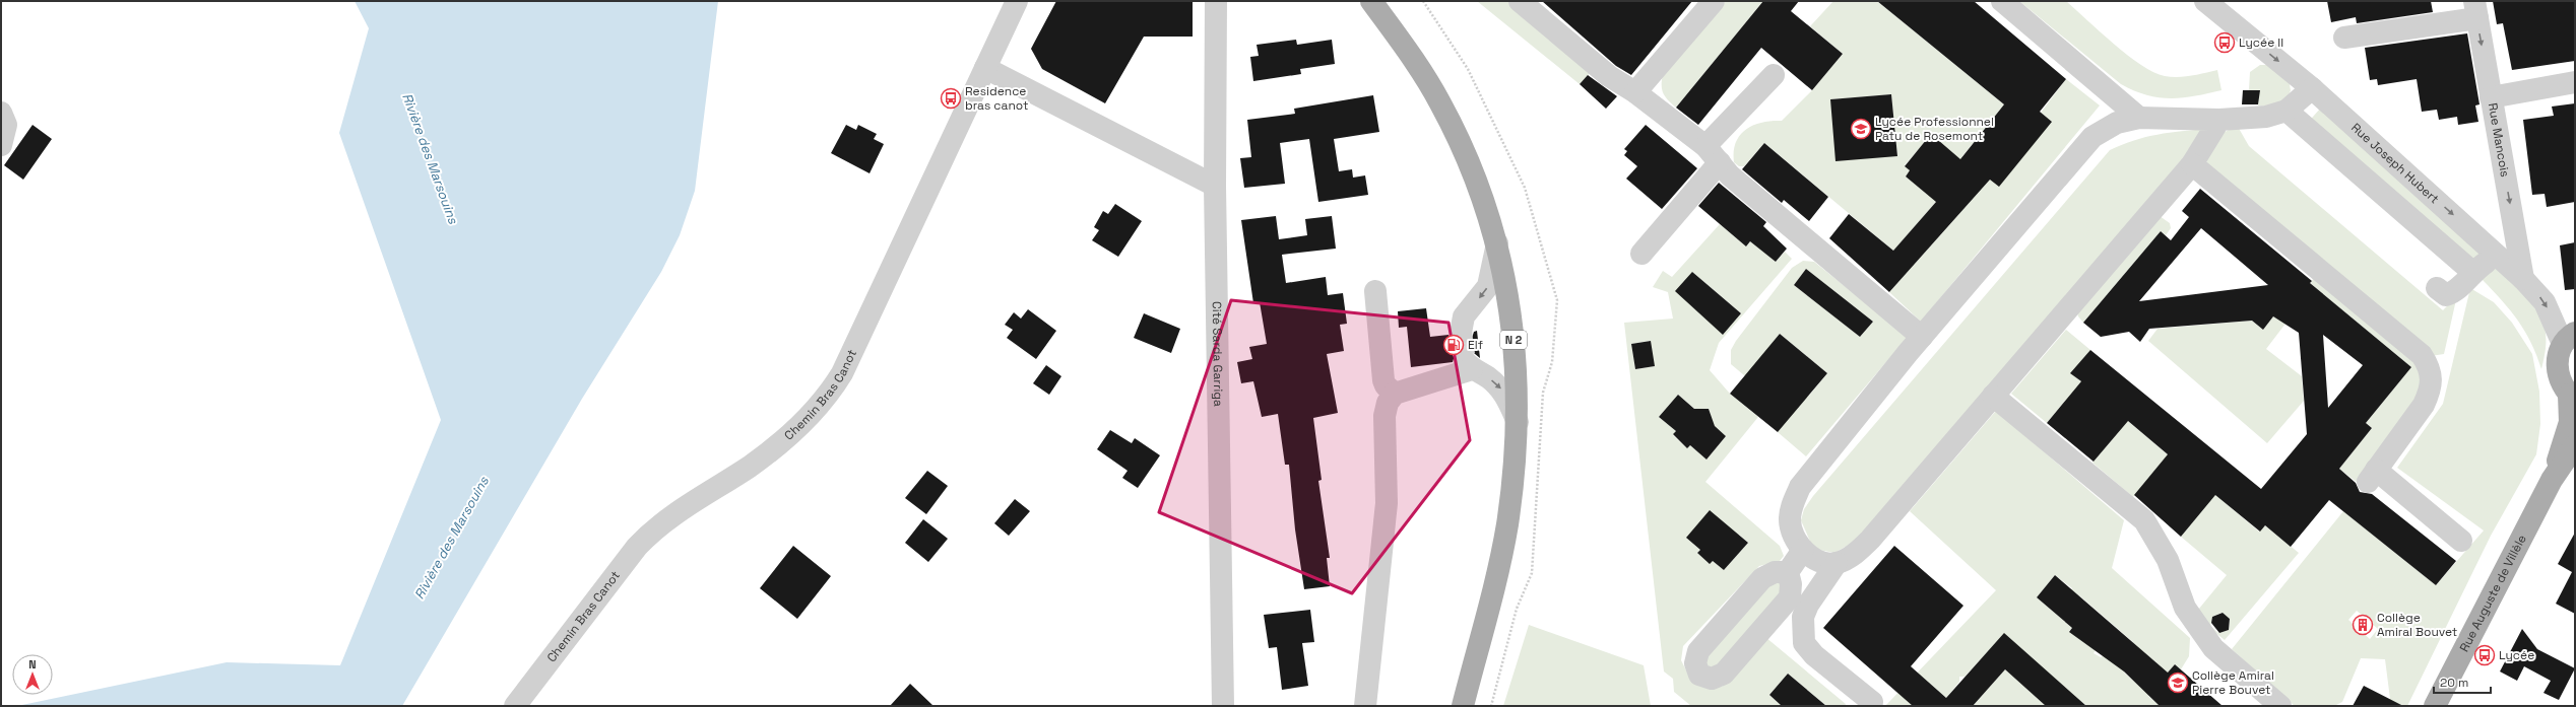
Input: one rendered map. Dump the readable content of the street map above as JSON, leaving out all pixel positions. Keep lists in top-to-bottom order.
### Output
{
  "streets": {
    "main road": ["N 2", "Rue Auguste de Villèle"],
    "street": [
      "Rue Mancois",
      "Rue Joseph Hubert",
      "Cité Sarda Garriga",
      "Chemin Bras Canot"
    ]
  },
  "crossings": [
    ["Rue Mancois", "Rue Joseph Hubert"]
  ],
  "one_way": ["Rue Mancois"],
  "water": ["Rivière des Marsouins"],
  "places": {
    "bus stop": ["Lycée II", "Residence bras canot", "Lycée"],
    "school or university": ["Lycée Professionnel Patu de Rosemont", "Collège Amiral Pierre Bouvet"],
    "fuel station": ["Elf"],
    "building": ["Collège Amiral Bouvet"]
  },
  "scale_bar": "20 m",
  "north": "top"
}
